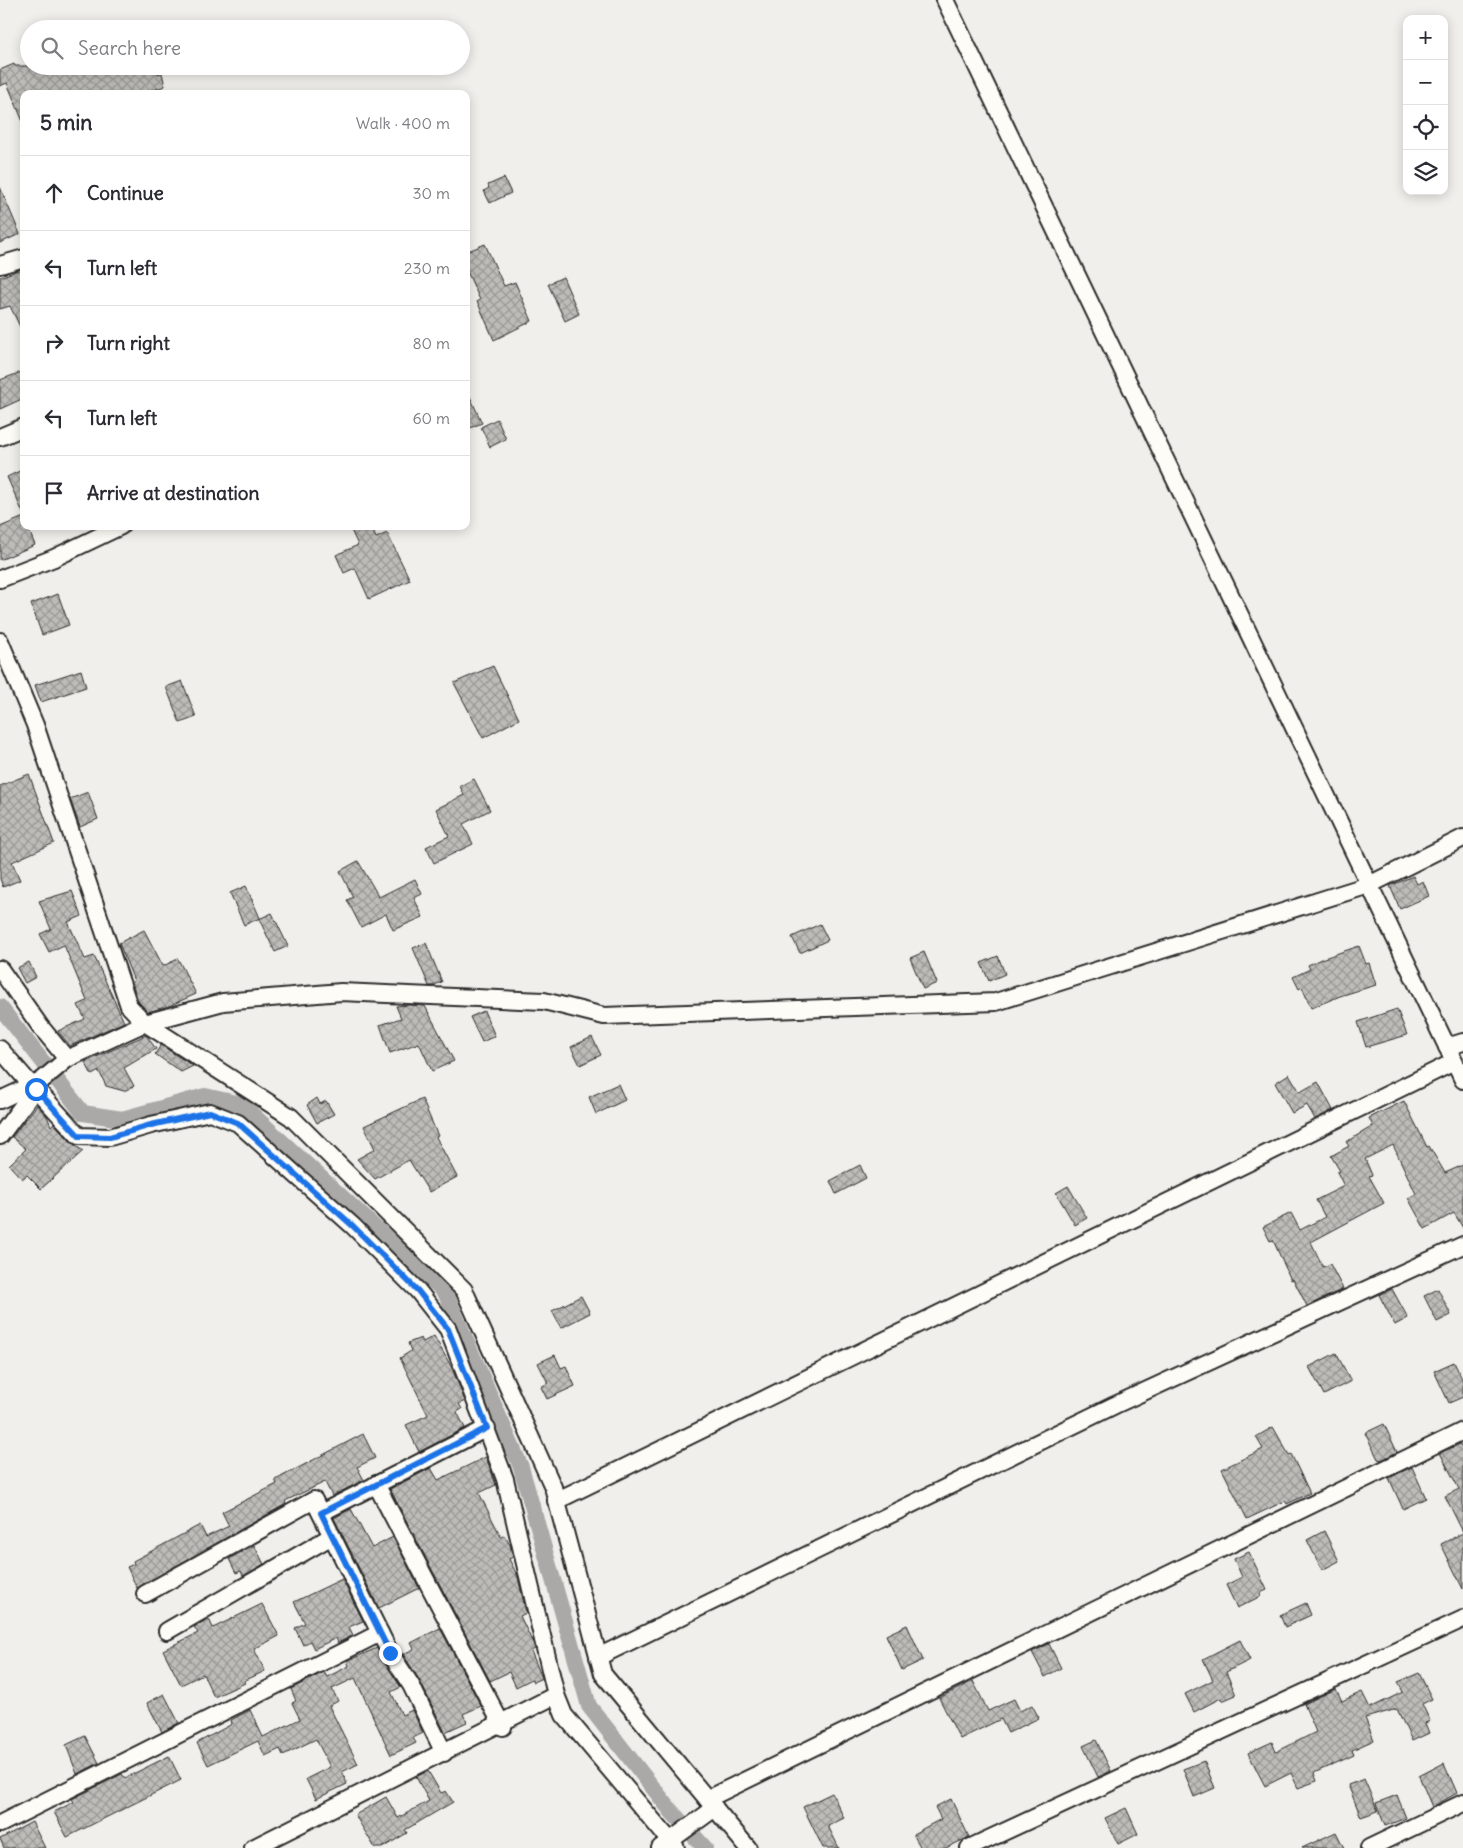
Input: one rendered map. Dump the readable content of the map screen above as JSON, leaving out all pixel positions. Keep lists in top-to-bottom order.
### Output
{
  "page": {
    "map_buttons": ["+", "−"],
    "search": "Search here",
    "heading": ["5 min", "Walk · 400 m"],
    "list": [
      ["Continue", "30 m"],
      ["Turn left", "230 m"],
      ["Turn right", "80 m"],
      ["Turn left", "60 m"],
      "Arrive at destination"
    ]
  }
}
